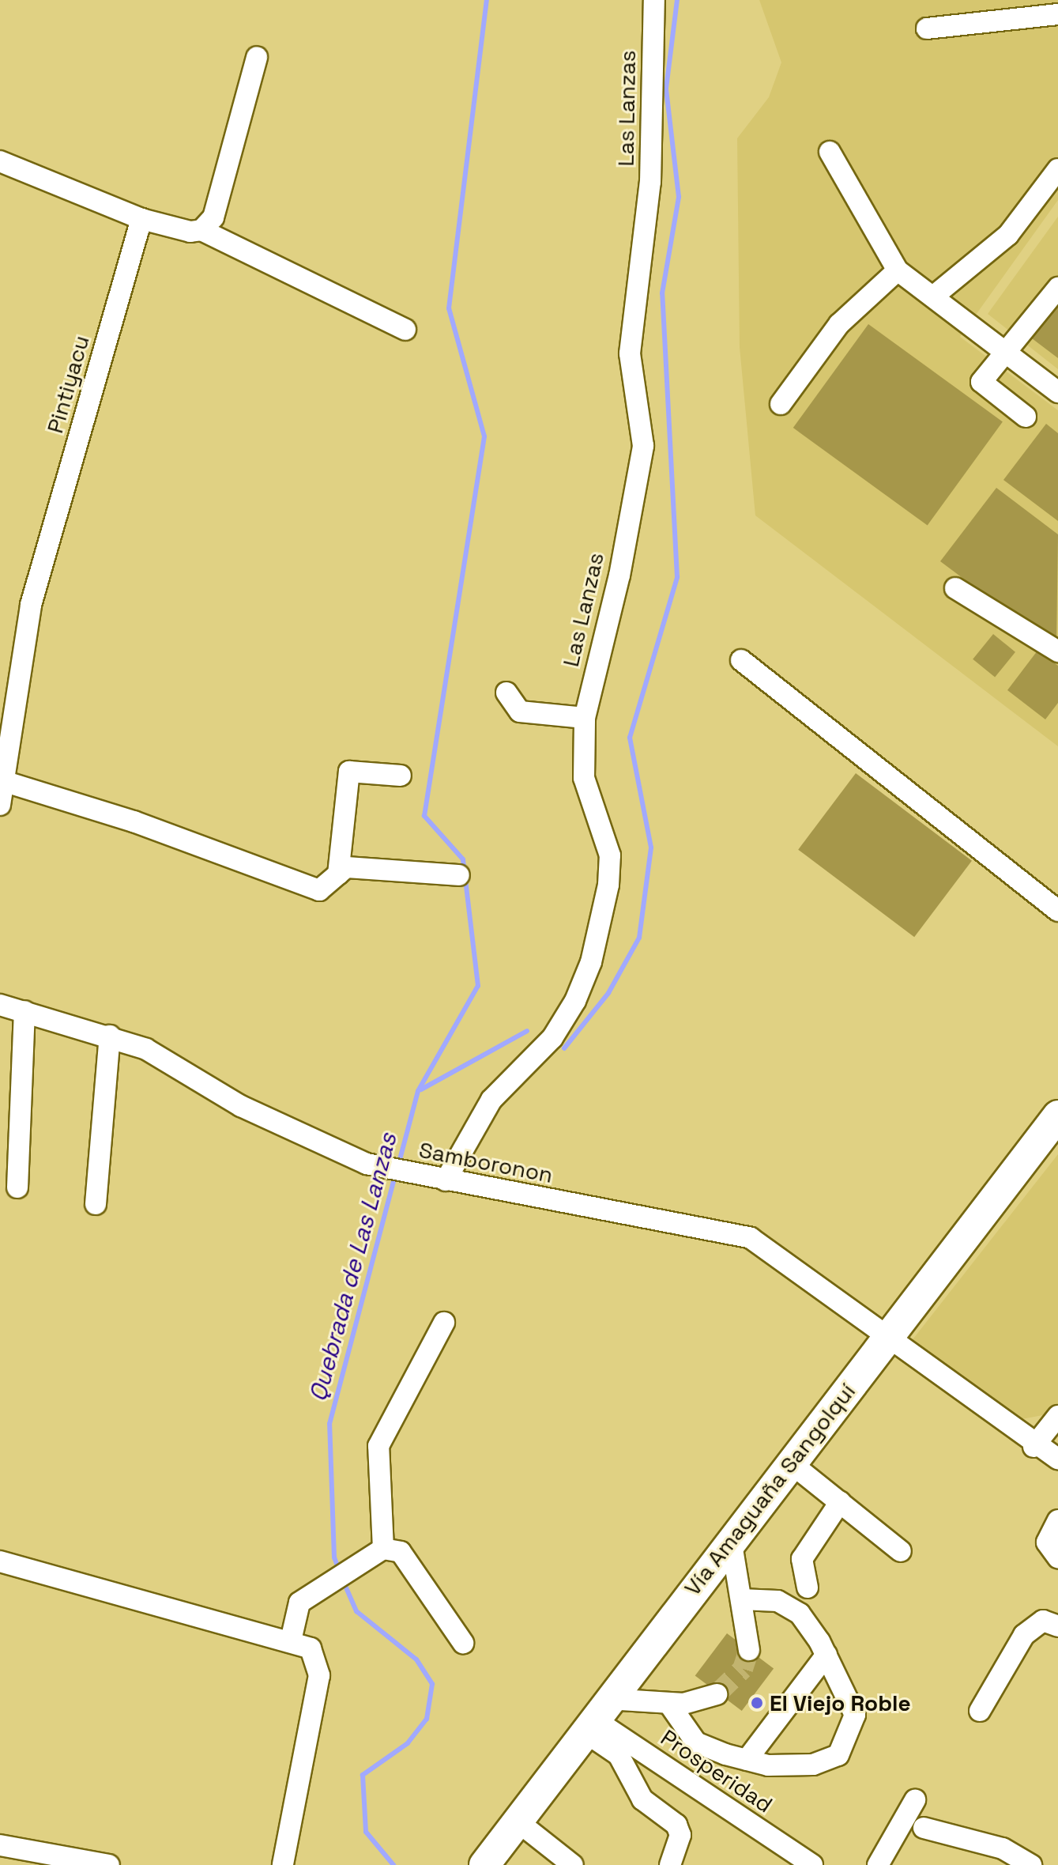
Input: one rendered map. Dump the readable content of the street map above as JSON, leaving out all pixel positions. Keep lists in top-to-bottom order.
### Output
{
  "streets": {
    "highway": ["Vía Amaguaña Sangolquí"],
    "street": [
      "Las Lanzas",
      "Pintiyacu",
      "Samboronon",
      "Prosperidad"
    ]
  },
  "crossings": [
    ["Las Lanzas", "Samboronon"],
    ["Samboronon", "Vía Amaguaña Sangolquí"],
    ["Vía Amaguaña Sangolquí", "Prosperidad"]
  ],
  "water": ["Quebrada de Las Lanzas"],
  "places": ["El Viejo Roble"]
}
